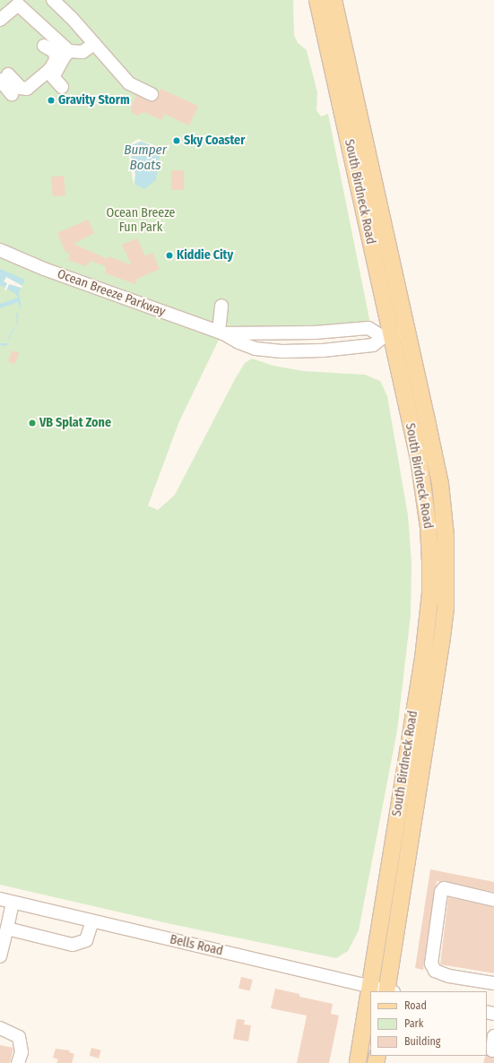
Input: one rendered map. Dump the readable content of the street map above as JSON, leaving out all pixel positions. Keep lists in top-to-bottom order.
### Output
{
  "streets": {
    "main road": ["South Birdneck Road"],
    "street": ["Ocean Breeze Parkway", "Bells Road"]
  },
  "crossings": [
    ["South Birdneck Road", "Ocean Breeze Parkway"],
    ["South Birdneck Road", "Bells Road"]
  ],
  "water": ["Bumper Boats"],
  "parks": ["Ocean Breeze Fun Park"],
  "places": [
    "Gravity Storm",
    "Sky Coaster",
    "Kiddie City",
    "VB Splat Zone"
  ],
  "legend": ["Road", "Park", "Building"]
}
